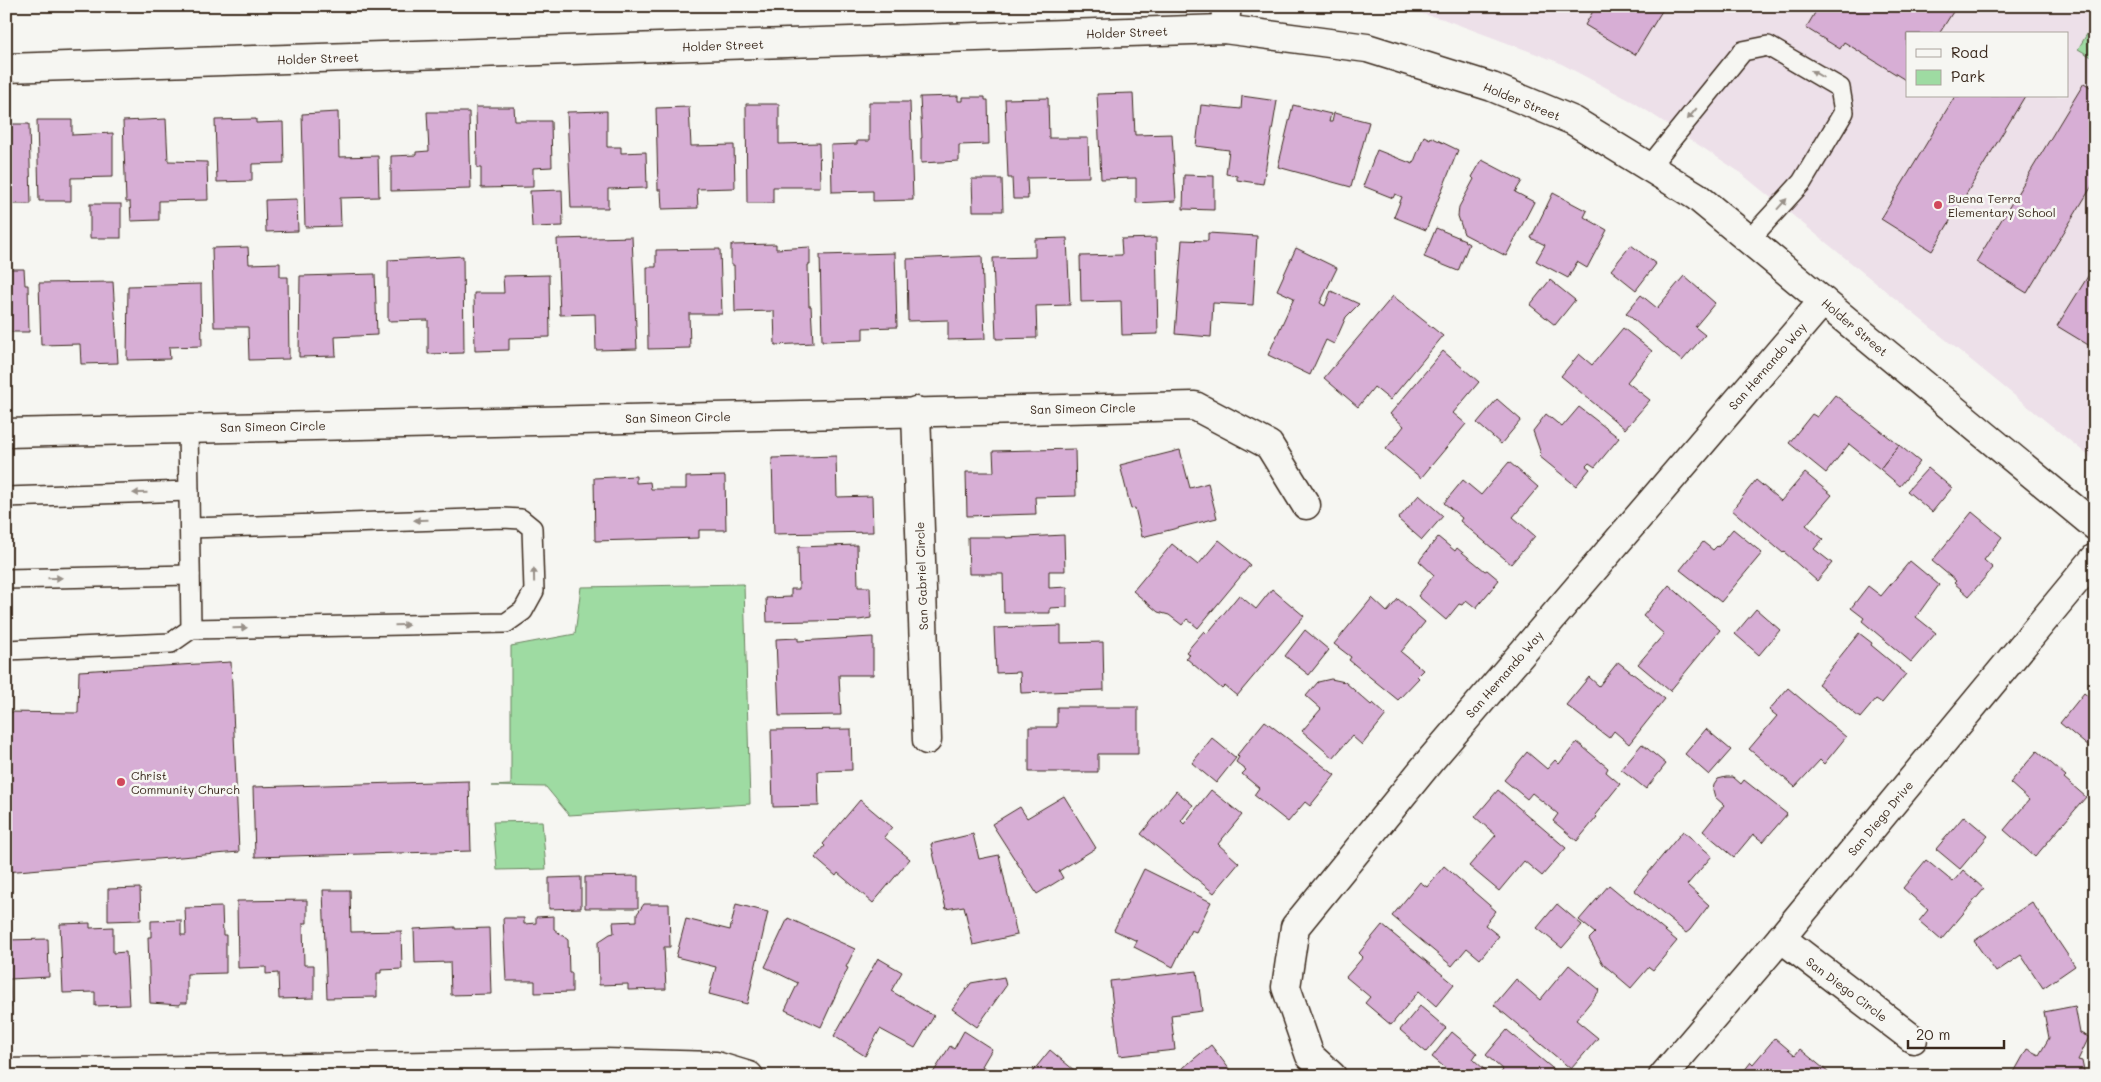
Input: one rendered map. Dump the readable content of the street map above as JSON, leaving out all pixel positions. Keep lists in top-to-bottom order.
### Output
{
  "streets": {
    "street": [
      "Holder Street",
      "San Hernando Way",
      "San Simeon Circle",
      "San Gabriel Circle",
      "San Diego Drive",
      "San Diego Circle"
    ]
  },
  "crossings": [
    ["Holder Street", "San Hernando Way"],
    ["San Simeon Circle", "San Gabriel Circle"],
    ["San Diego Drive", "San Diego Circle"]
  ],
  "places": ["Buena Terra Elementary School", "Christ Community Church"],
  "legend": ["Road", "Park"],
  "scale_bar": "20 m"
}
